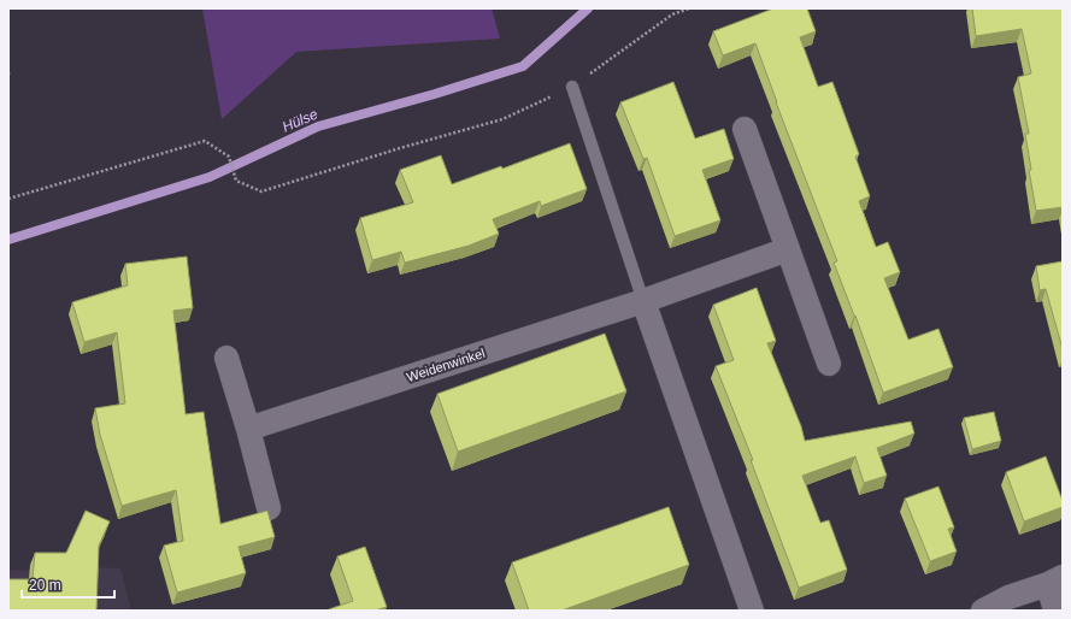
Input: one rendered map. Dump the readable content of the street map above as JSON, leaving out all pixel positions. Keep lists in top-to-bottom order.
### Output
{
  "streets": {
    "street": ["Weidenwinkel"]
  },
  "water": ["Hülse"],
  "scale_bar": "20 m"
}
